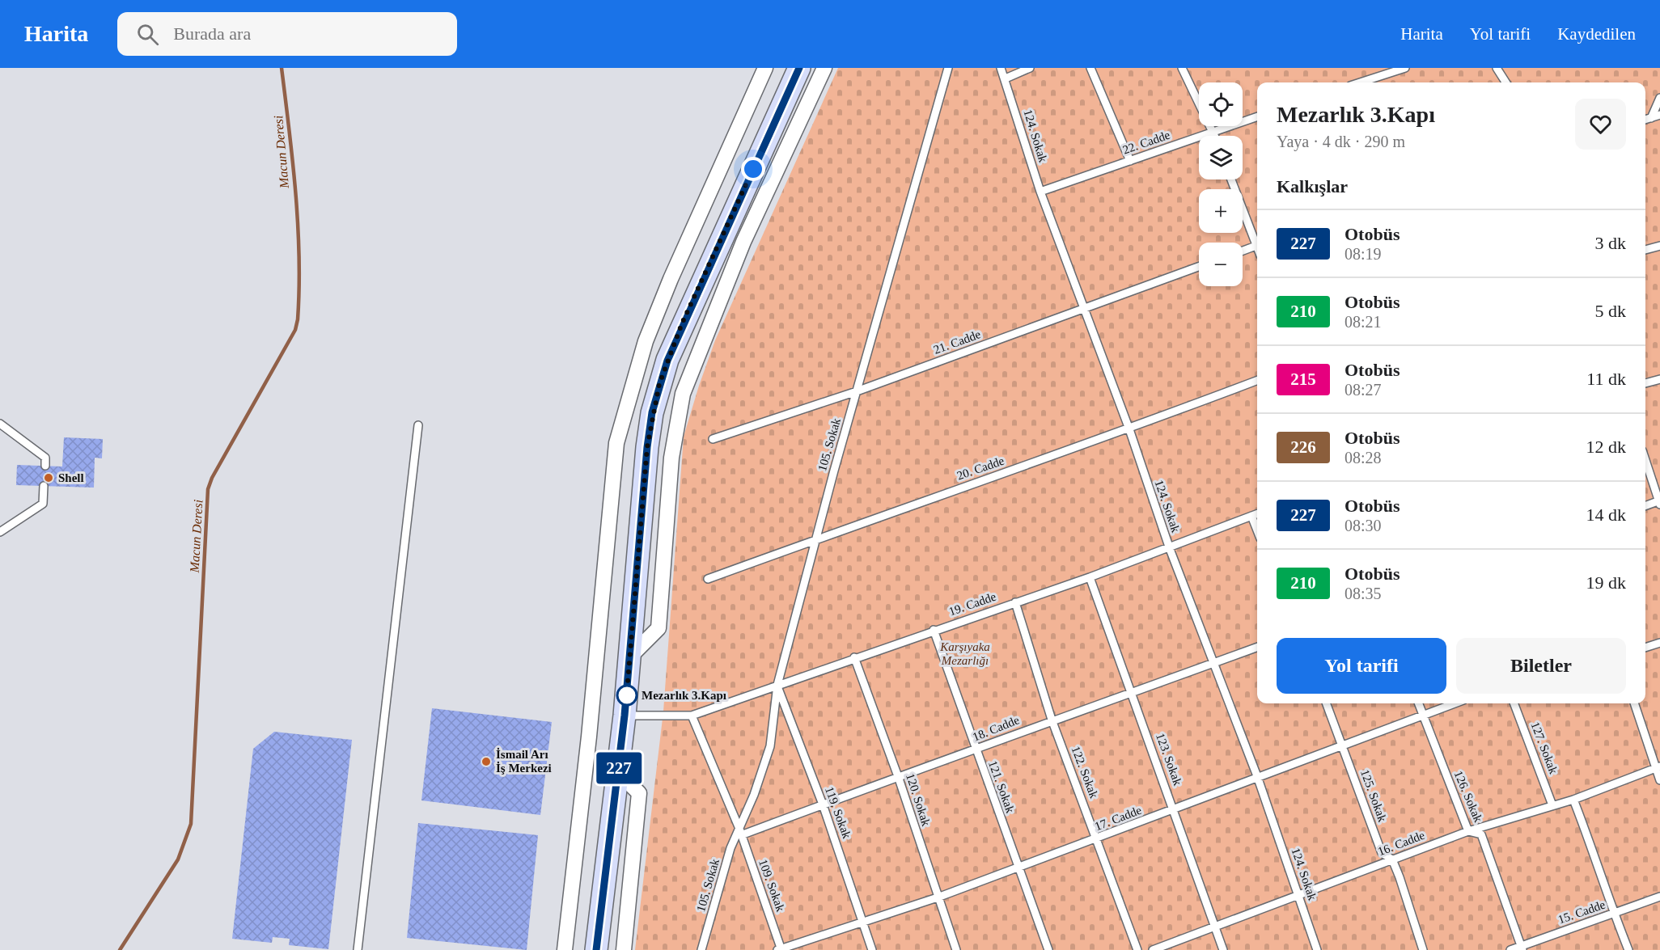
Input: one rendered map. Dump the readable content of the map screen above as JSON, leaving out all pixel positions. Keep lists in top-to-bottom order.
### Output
{
  "streets": {
    "lane": [
      "124. Sokak",
      "22. Cadde",
      "21. Cadde",
      "105. Sokak",
      "20. Cadde",
      "19. Cadde",
      "18. Cadde",
      "127. Sokak",
      "123. Sokak",
      "122. Sokak",
      "121. Sokak",
      "125. Sokak",
      "126. Sokak",
      "120. Sokak",
      "119. Sokak",
      "17. Cadde",
      "16. Cadde",
      "109. Sokak",
      "15. Cadde"
    ]
  },
  "crossings": [
    ["124. Sokak", "22. Cadde"],
    ["124. Sokak", "21. Cadde"],
    ["124. Sokak", "20. Cadde"],
    ["124. Sokak", "19. Cadde"],
    ["124. Sokak", "18. Cadde"],
    ["124. Sokak", "17. Cadde"],
    ["124. Sokak", "16. Cadde"],
    ["21. Cadde", "105. Sokak"],
    ["105. Sokak", "20. Cadde"],
    ["105. Sokak", "19. Cadde"],
    ["105. Sokak", "18. Cadde"],
    ["105. Sokak", "119. Sokak"],
    ["105. Sokak", "109. Sokak"],
    ["19. Cadde", "123. Sokak"],
    ["19. Cadde", "122. Sokak"],
    ["19. Cadde", "121. Sokak"],
    ["19. Cadde", "120. Sokak"],
    ["19. Cadde", "119. Sokak"],
    ["18. Cadde", "123. Sokak"],
    ["18. Cadde", "122. Sokak"],
    ["18. Cadde", "121. Sokak"],
    ["18. Cadde", "120. Sokak"],
    ["18. Cadde", "119. Sokak"],
    ["18. Cadde", "109. Sokak"],
    ["127. Sokak", "16. Cadde"],
    ["123. Sokak", "17. Cadde"],
    ["123. Sokak", "16. Cadde"],
    ["122. Sokak", "17. Cadde"],
    ["121. Sokak", "17. Cadde"],
    ["125. Sokak", "17. Cadde"],
    ["125. Sokak", "16. Cadde"],
    ["126. Sokak", "17. Cadde"],
    ["126. Sokak", "16. Cadde"],
    ["126. Sokak", "15. Cadde"],
    ["120. Sokak", "17. Cadde"],
    ["119. Sokak", "17. Cadde"],
    ["17. Cadde", "109. Sokak"]
  ],
  "water": ["Macun Deresi"],
  "parks": ["Karşıyaka Mezarlığı"],
  "places": ["Shell", "Mezarlık 3.Kapı", "İsmail Arı İş Merkezi"],
  "lines": ["bus line 227"],
  "page": {
    "header": "Harita",
    "search": "Burada ara",
    "nav": ["Harita", "Yol tarifi", "Kaydedilen"],
    "on_map": "227",
    "map_buttons": ["+", "−"],
    "heading": [
      ["Mezarlık 3.Kapı", "Yaya · 4 dk · 290 m"],
      "Kalkışlar"
    ],
    "list": [
      {
        "mark": "227",
        "name": "Otobüs",
        "note": "08:19",
        "value": "3 dk"
      },
      {
        "mark": "210",
        "name": "Otobüs",
        "note": "08:21",
        "value": "5 dk"
      },
      {
        "mark": "215",
        "name": "Otobüs",
        "note": "08:27",
        "value": "11 dk"
      },
      {
        "mark": "226",
        "name": "Otobüs",
        "note": "08:28",
        "value": "12 dk"
      },
      {
        "mark": "227",
        "name": "Otobüs",
        "note": "08:30",
        "value": "14 dk"
      },
      {
        "mark": "210",
        "name": "Otobüs",
        "note": "08:35",
        "value": "19 dk"
      }
    ],
    "buttons": ["Yol tarifi", "Biletler"]
  }
}
